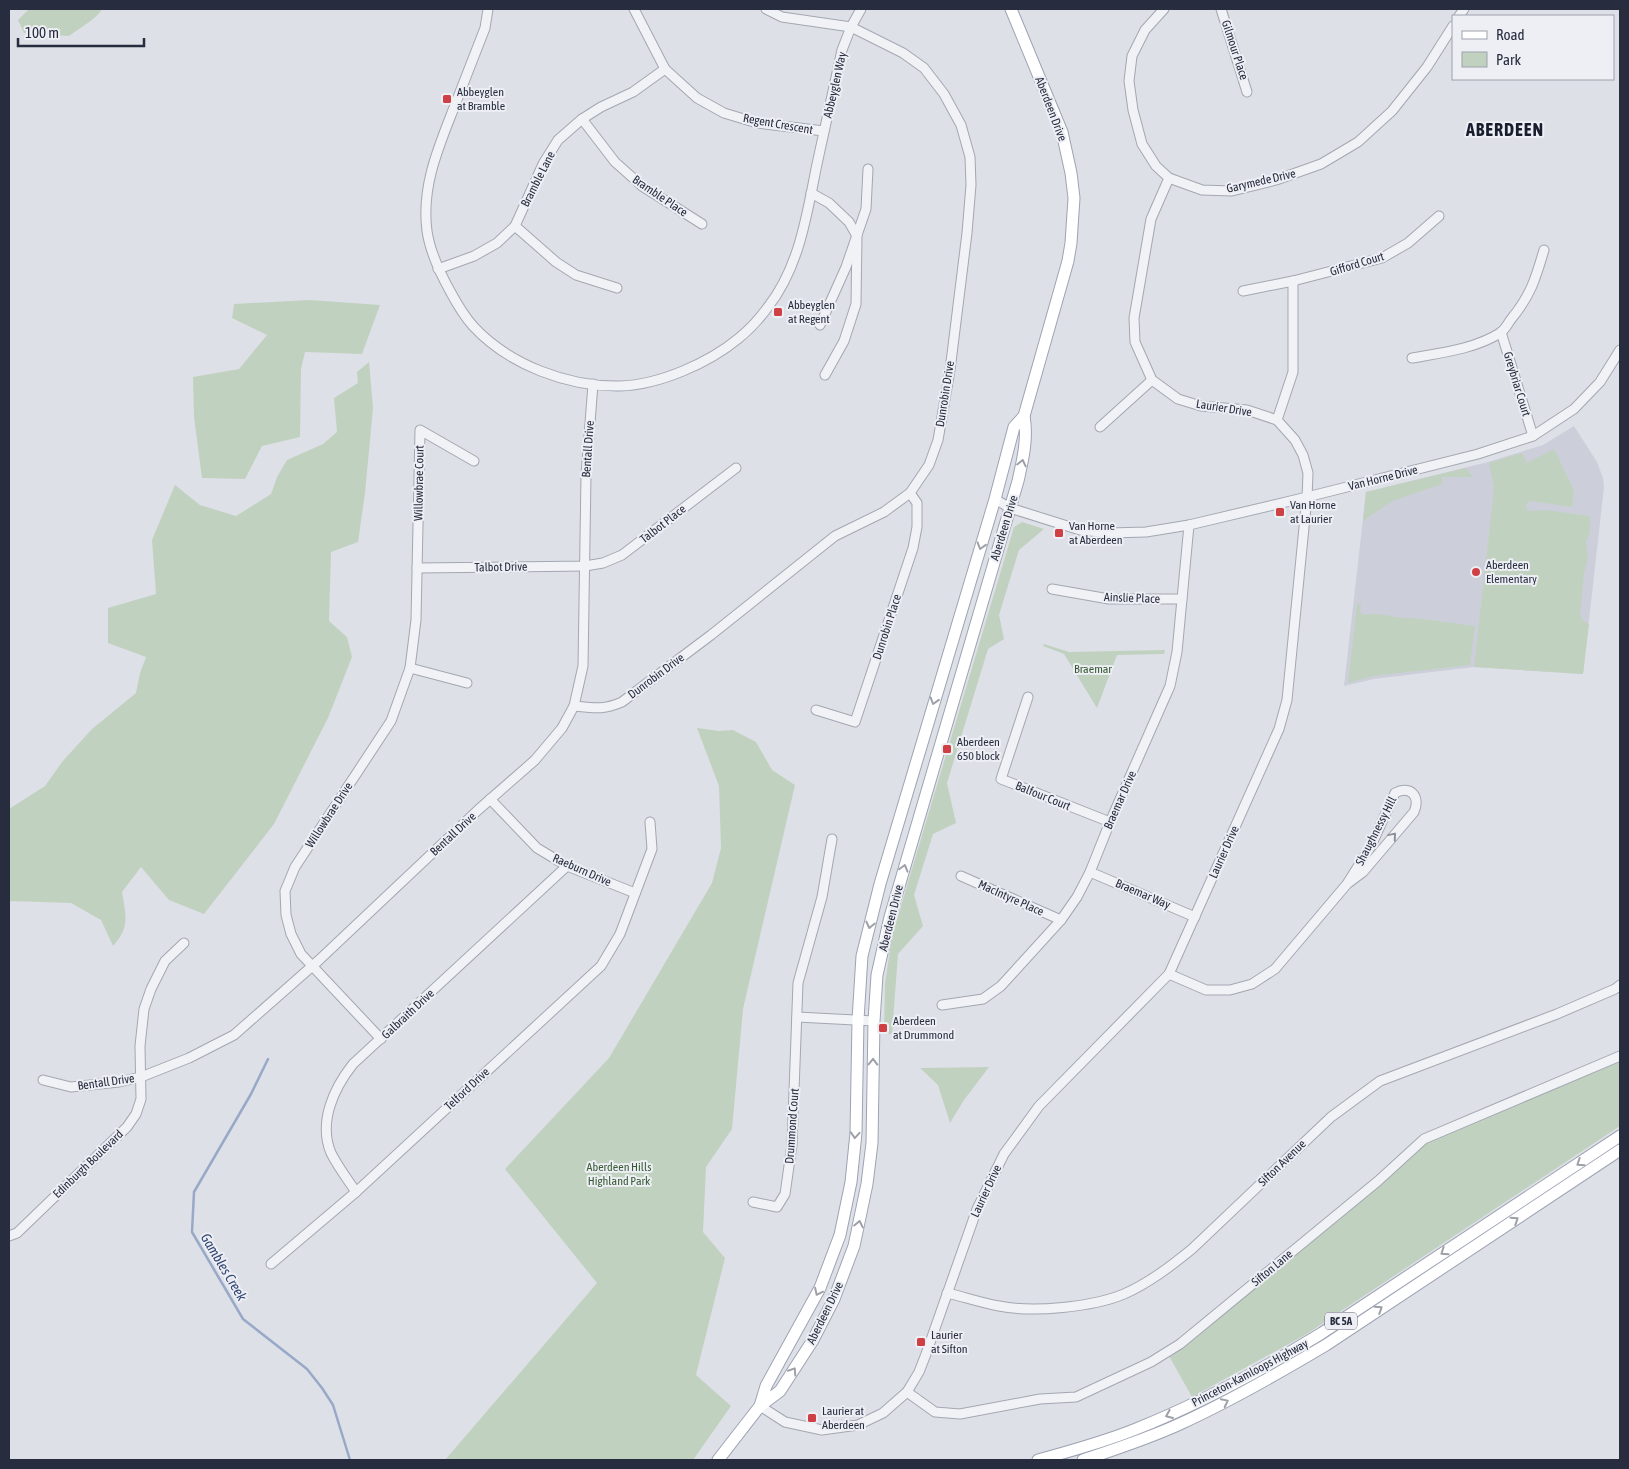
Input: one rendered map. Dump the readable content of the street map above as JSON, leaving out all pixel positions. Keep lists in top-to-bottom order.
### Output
{
  "streets": {
    "main road": ["Aberdeen Drive", "BC 5A", "Princeton-Kamloops Highway"],
    "street": [
      "Gilmour Place",
      "Abbeyglen Way",
      "Regent Crescent",
      "Bramble Lane",
      "Garymede Drive",
      "Bramble Place",
      "Gifford Court",
      "Greybriar Court",
      "Dunrobin Drive",
      "Laurier Drive",
      "Bentall Drive",
      "Van Horne Drive",
      "Willowbrae Court",
      "Talbot Place",
      "Talbot Drive",
      "Ainslie Place",
      "Dunrobin Place",
      "Balfour Court",
      "Braemar Drive",
      "Willowbrae Drive",
      "Shaughnessy Hill",
      "Raeburn Drive",
      "Braemar Way",
      "MacIntyre Place",
      "Galbraith Drive",
      "Telford Drive",
      "Drummond Court",
      "Sifton Avenue",
      "Edinburgh Boulevard",
      "Sifton Lane"
    ]
  },
  "crossings": [
    ["Abbeyglen Way", "Regent Crescent"],
    ["Abbeyglen Way", "Bramble Lane"],
    ["Abbeyglen Way", "Dunrobin Drive"],
    ["Abbeyglen Way", "Bentall Drive"],
    ["Aberdeen Drive", "Laurier Drive"],
    ["Aberdeen Drive", "Van Horne Drive"],
    ["Regent Crescent", "Bramble Lane"],
    ["Bramble Lane", "Bramble Place"],
    ["Garymede Drive", "Laurier Drive"],
    ["Greybriar Court", "Van Horne Drive"],
    ["Dunrobin Drive", "Bentall Drive"],
    ["Dunrobin Drive", "Dunrobin Place"],
    ["Laurier Drive", "Van Horne Drive"],
    ["Laurier Drive", "Shaughnessy Hill"],
    ["Laurier Drive", "Braemar Way"],
    ["Laurier Drive", "Sifton Avenue"],
    ["Laurier Drive", "Sifton Lane"],
    ["Bentall Drive", "Talbot Place"],
    ["Bentall Drive", "Talbot Drive"],
    ["Bentall Drive", "Willowbrae Drive"],
    ["Bentall Drive", "Raeburn Drive"],
    ["Bentall Drive", "Edinburgh Boulevard"],
    ["Van Horne Drive", "Braemar Drive"],
    ["Willowbrae Court", "Talbot Drive"],
    ["Willowbrae Court", "Willowbrae Drive"],
    ["Talbot Place", "Talbot Drive"],
    ["Talbot Drive", "Willowbrae Drive"],
    ["Ainslie Place", "Braemar Drive"],
    ["Balfour Court", "Braemar Drive"],
    ["Braemar Drive", "Braemar Way"],
    ["Braemar Drive", "MacIntyre Place"],
    ["Willowbrae Drive", "Galbraith Drive"],
    ["Raeburn Drive", "Galbraith Drive"],
    ["Raeburn Drive", "Telford Drive"],
    ["Galbraith Drive", "Telford Drive"]
  ],
  "districts": ["ABERDEEN"],
  "water": ["Gambles Creek"],
  "parks": ["Braemar", "Aberdeen Hills Highland Park"],
  "places": {
    "transit": [
      "Abbeyglen at Bramble",
      "Abbeyglen at Regent",
      "Van Horne at Laurier",
      "Van Horne at Aberdeen",
      "Aberdeen 650 block",
      "Aberdeen at Drummond",
      "Laurier at Sifton",
      "Laurier at Aberdeen"
    ],
    "other": ["Aberdeen Elementary"]
  },
  "legend": ["Road", "Park"],
  "scale_bar": "100 m"
}
